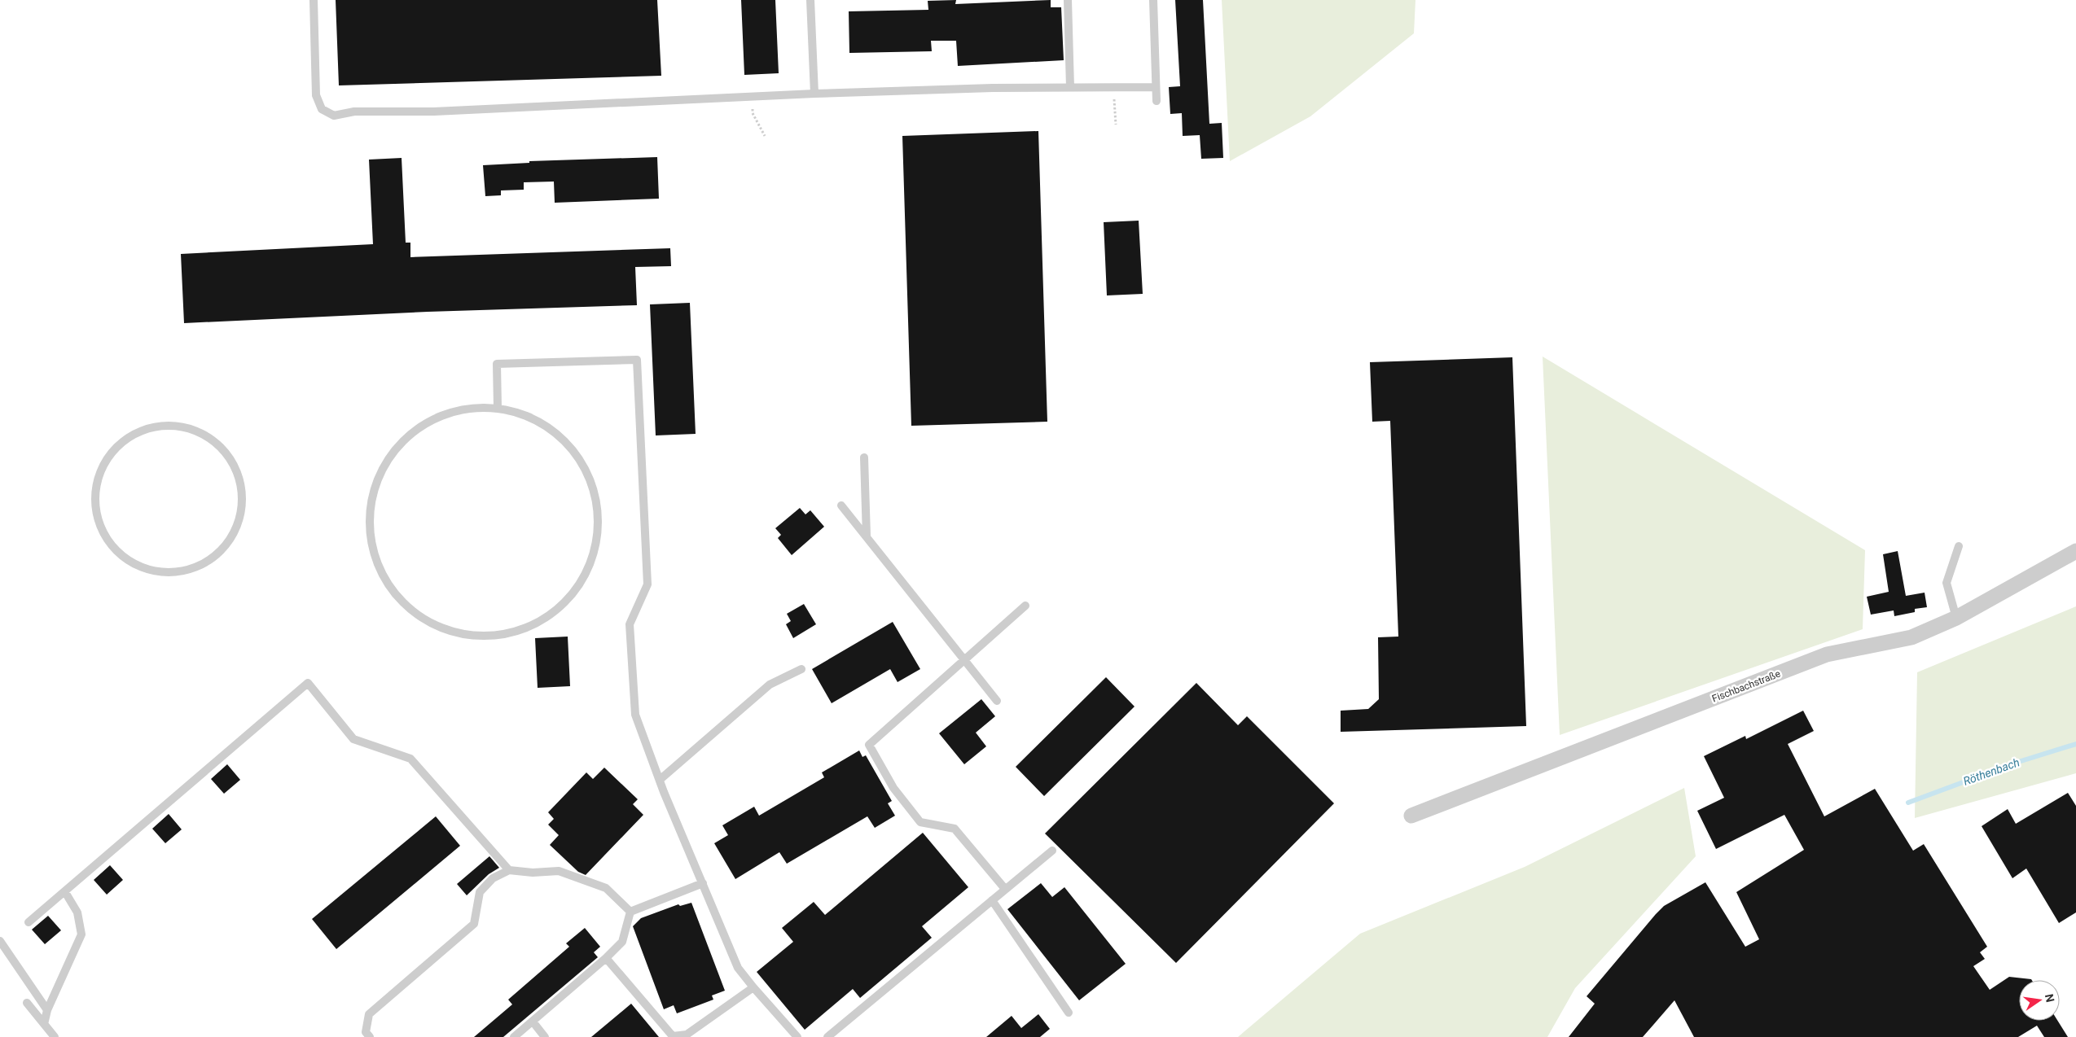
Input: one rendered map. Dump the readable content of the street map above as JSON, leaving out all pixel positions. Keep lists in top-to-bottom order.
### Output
{
  "streets": {
    "street": ["Fischbachstraße"]
  },
  "water": ["Röthenbach"],
  "north": "right"
}
